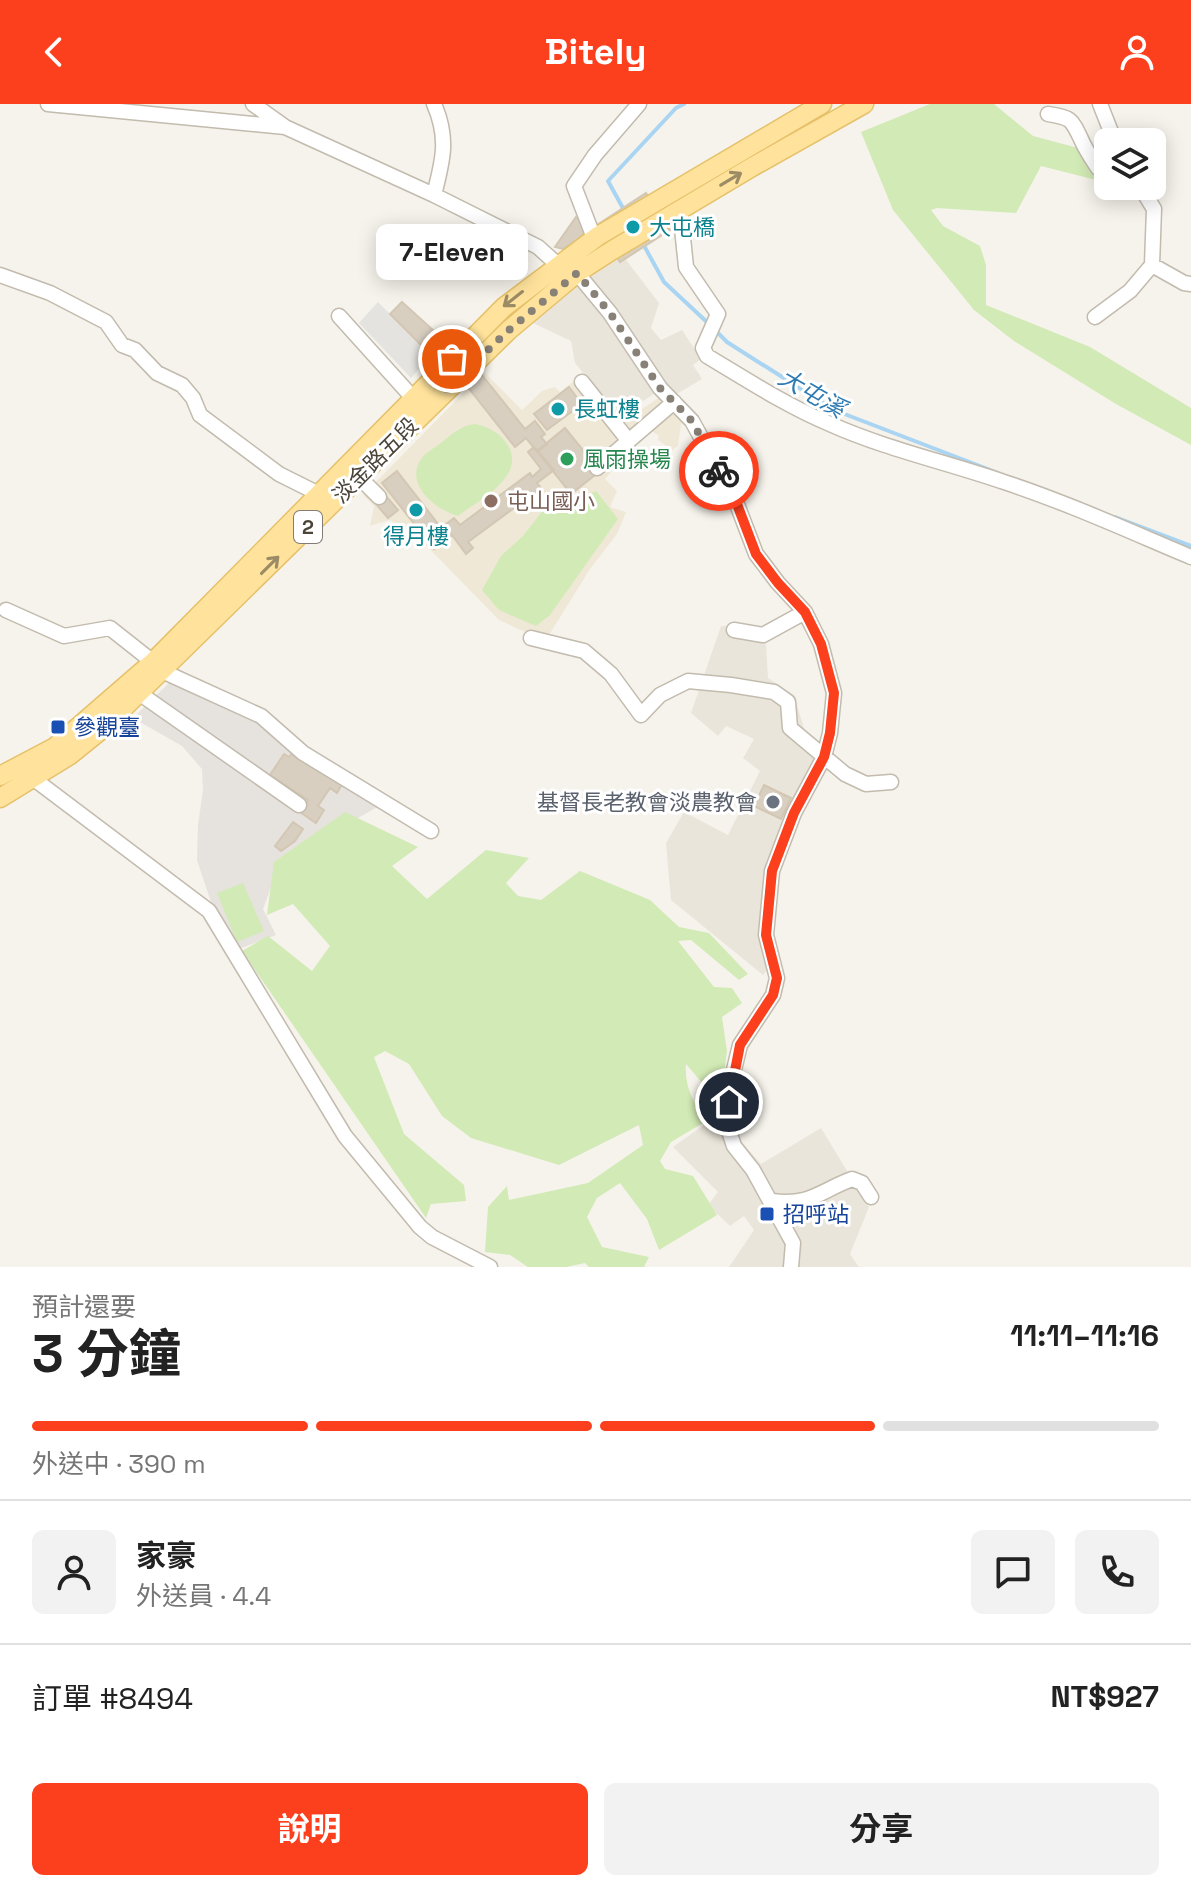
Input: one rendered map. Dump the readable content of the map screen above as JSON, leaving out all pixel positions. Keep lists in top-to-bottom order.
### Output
{
  "streets": {
    "main road": ["淡金路五段", "2"]
  },
  "crossings": [
    ["淡金路五段", "2"]
  ],
  "water": ["大屯溪"],
  "places": {
    "other": [
      "大屯橋",
      "7-Eleven",
      "長虹樓",
      "風雨操場",
      "屯山國小",
      "得月樓",
      "基督長老教會淡農教會"
    ],
    "transit": ["參觀臺", "招呼站"]
  },
  "page": {
    "header": "Bitely",
    "bubble": "7-Eleven",
    "heading": ["3 分鐘", "預計還要", "11:11–11:16"],
    "panel": [
      "家豪",
      "外送員 · 4.4",
      "訂單 #8494",
      "NT$927"
    ],
    "bar": "外送中 · 390 m",
    "buttons": ["說明", "分享"]
  }
}
